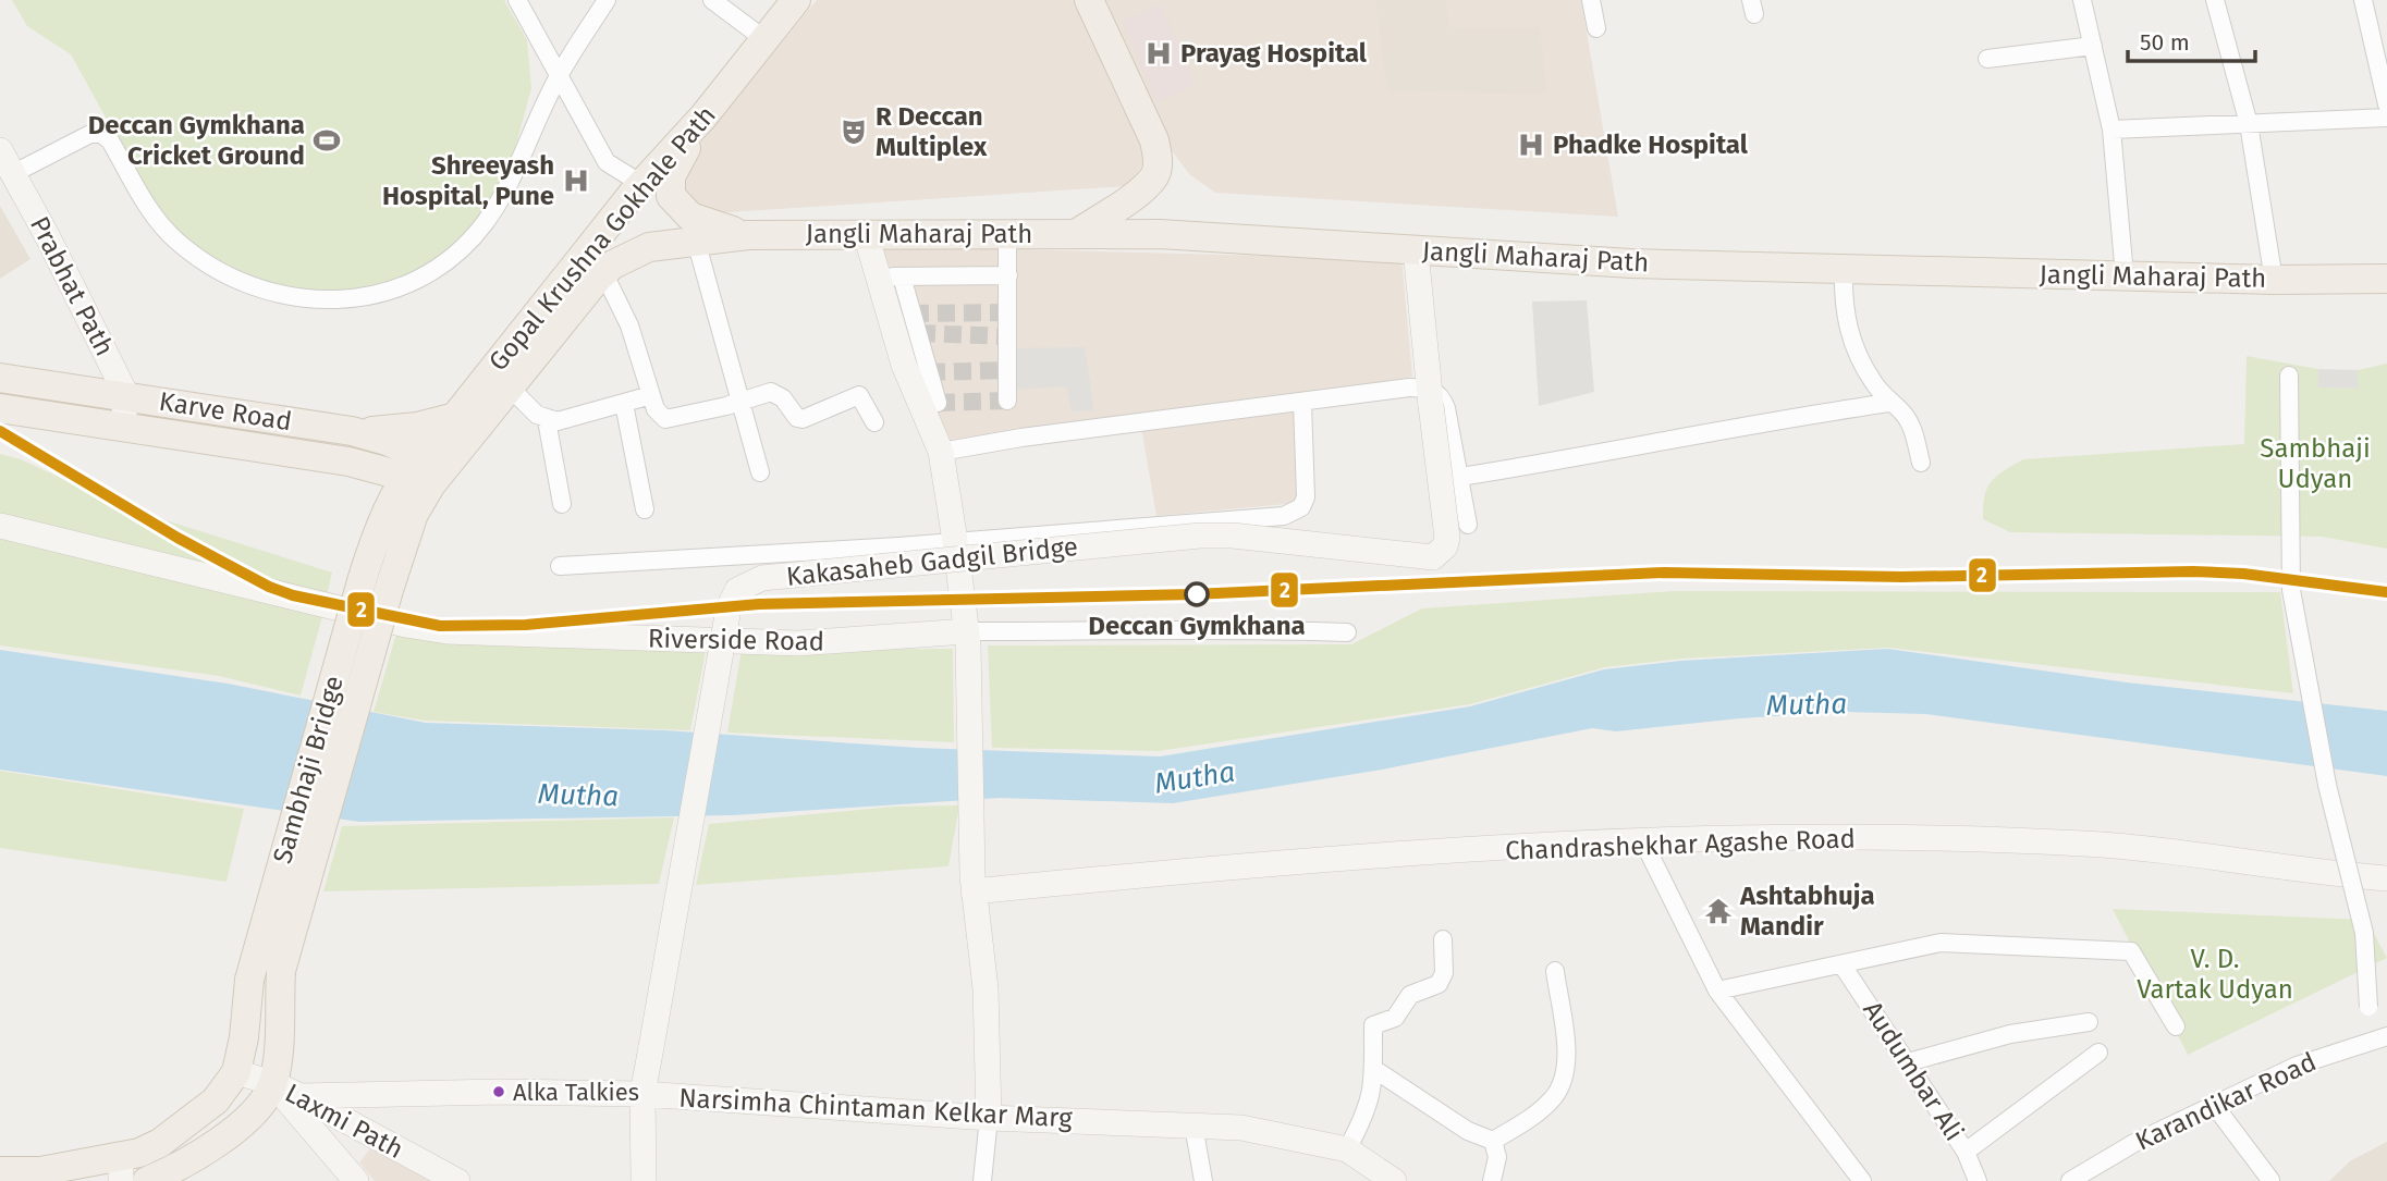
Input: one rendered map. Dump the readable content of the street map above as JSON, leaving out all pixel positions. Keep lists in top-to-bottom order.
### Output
{
  "streets": {
    "main road": [
      "Jangli Maharaj Path",
      "Gopal Krushna Gokhale Path",
      "Karve Road",
      "Sambhaji Bridge"
    ],
    "street": [
      "Prabhat Path",
      "Kakasaheb Gadgil Bridge",
      "Riverside Road",
      "Chandrashekhar Agashe Road",
      "Audumbar Ali",
      "Karandikar Road",
      "Narsimha Chintaman Kelkar Marg",
      "Laxmi Path"
    ]
  },
  "crossings": [
    ["Jangli Maharaj Path", "Gopal Krushna Gokhale Path"],
    ["Gopal Krushna Gokhale Path", "Karve Road"],
    ["Gopal Krushna Gokhale Path", "Sambhaji Bridge"],
    ["Prabhat Path", "Karve Road"],
    ["Karve Road", "Sambhaji Bridge"],
    ["Kakasaheb Gadgil Bridge", "Narsimha Chintaman Kelkar Marg"],
    ["Sambhaji Bridge", "Laxmi Path"],
    ["Narsimha Chintaman Kelkar Marg", "Laxmi Path"]
  ],
  "water": ["Mutha"],
  "parks": ["Sambhaji Udyan", "V. D. Vartak Udyan"],
  "places": {
    "hospital": ["Prayag Hospital", "Phadke Hospital", "Shreeyash Hospital, Pune"],
    "theatre": ["R Deccan Multiplex"],
    "sports": ["Deccan Gymkhana Cricket Ground"],
    "other": ["Deccan Gymkhana", "Alka Talkies"],
    "temple": ["Ashtabhuja Mandir"]
  },
  "lines": ["transit line 2"],
  "scale_bar": "50 m"
}
